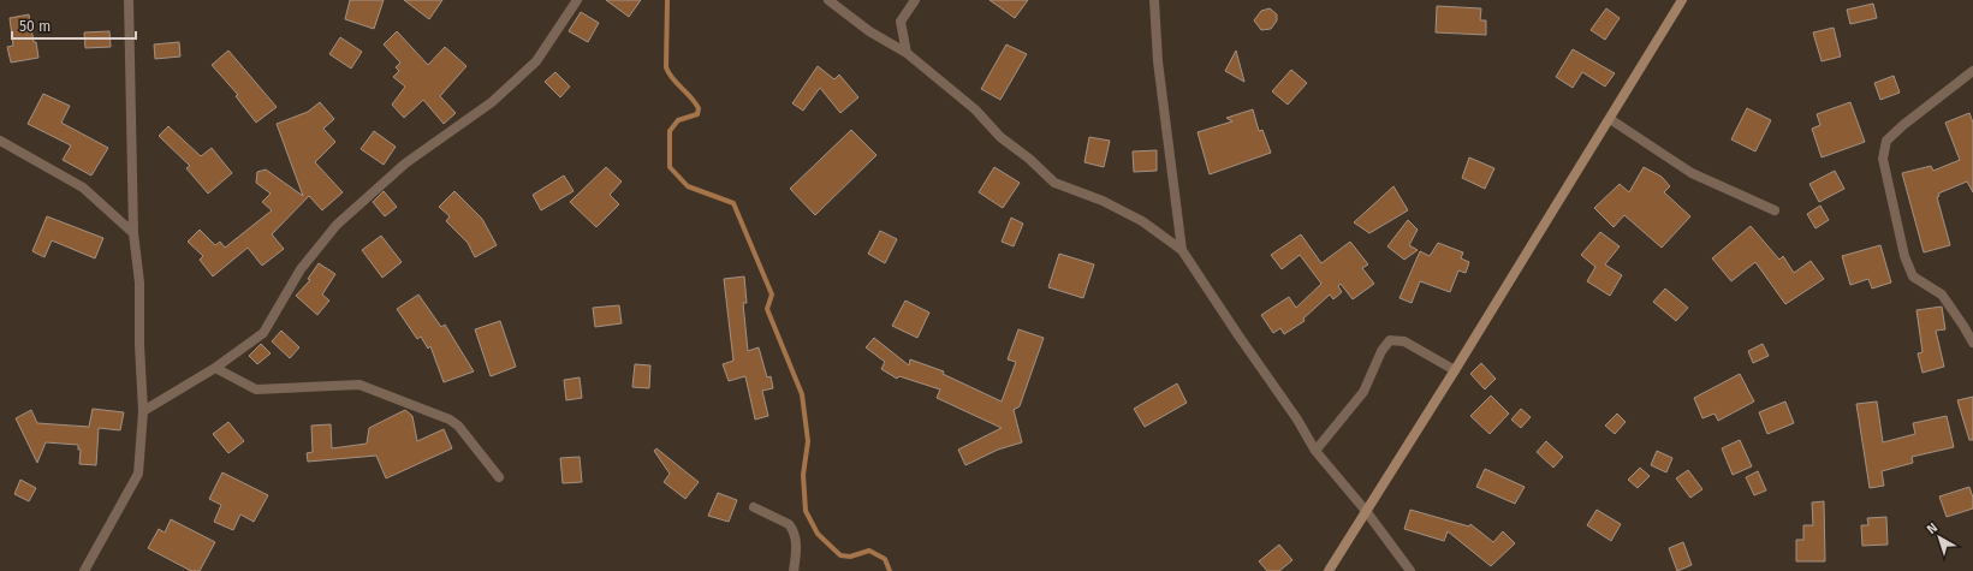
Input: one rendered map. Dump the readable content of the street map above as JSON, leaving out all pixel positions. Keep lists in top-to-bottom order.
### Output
{
  "scale_bar": "50 m",
  "north": "top left"
}
